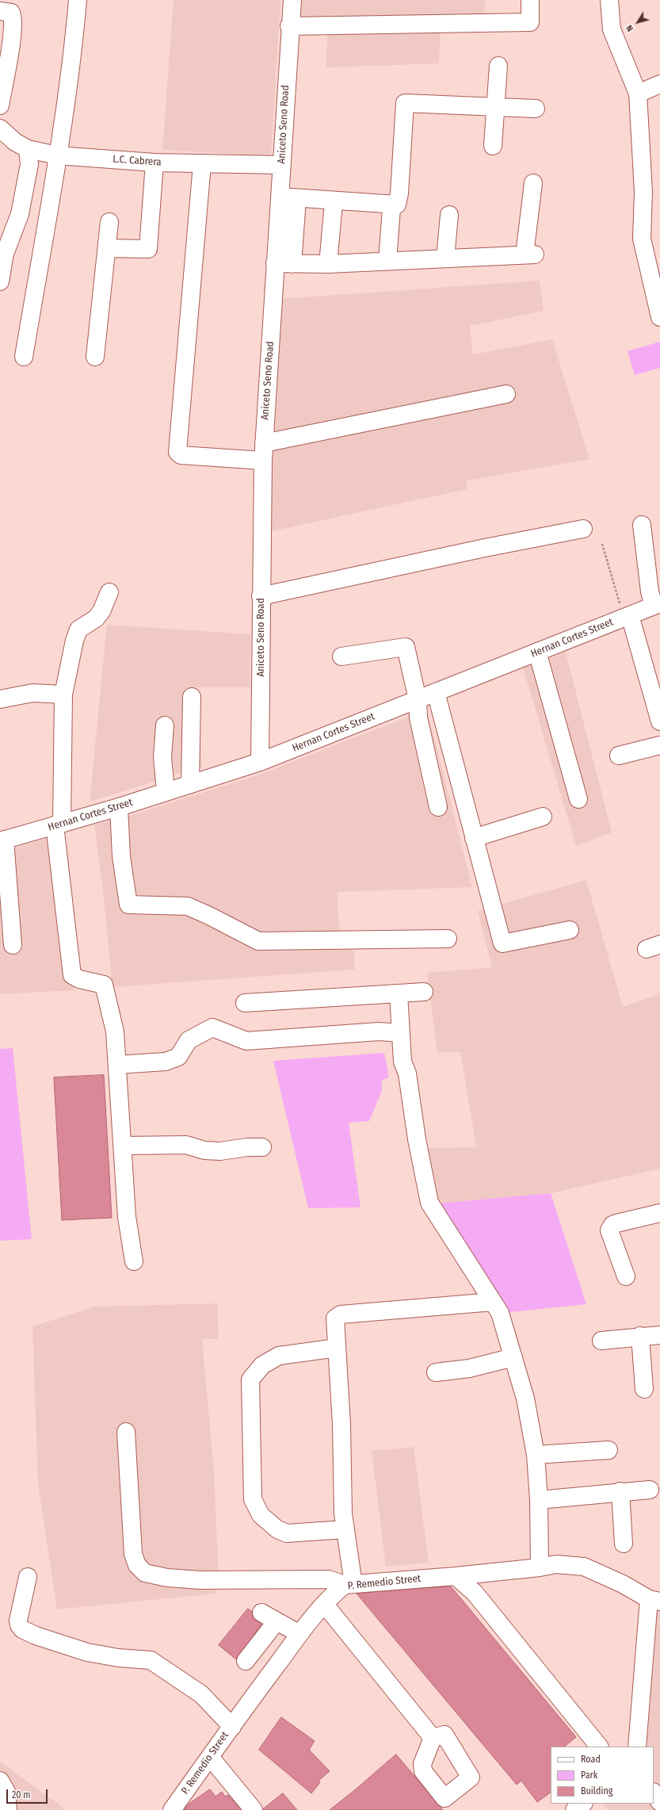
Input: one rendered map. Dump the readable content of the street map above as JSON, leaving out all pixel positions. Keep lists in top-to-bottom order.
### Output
{
  "streets": {
    "street": [
      "Aniceto Seno Road",
      "L.C. Cabrera",
      "Hernan Cortes Street",
      "P. Remedio Street"
    ]
  },
  "crossings": [
    ["Aniceto Seno Road", "L.C. Cabrera"],
    ["Aniceto Seno Road", "Hernan Cortes Street"]
  ],
  "legend": ["Road", "Park", "Building"],
  "scale_bar": "20 m",
  "north": "bottom left"
}
